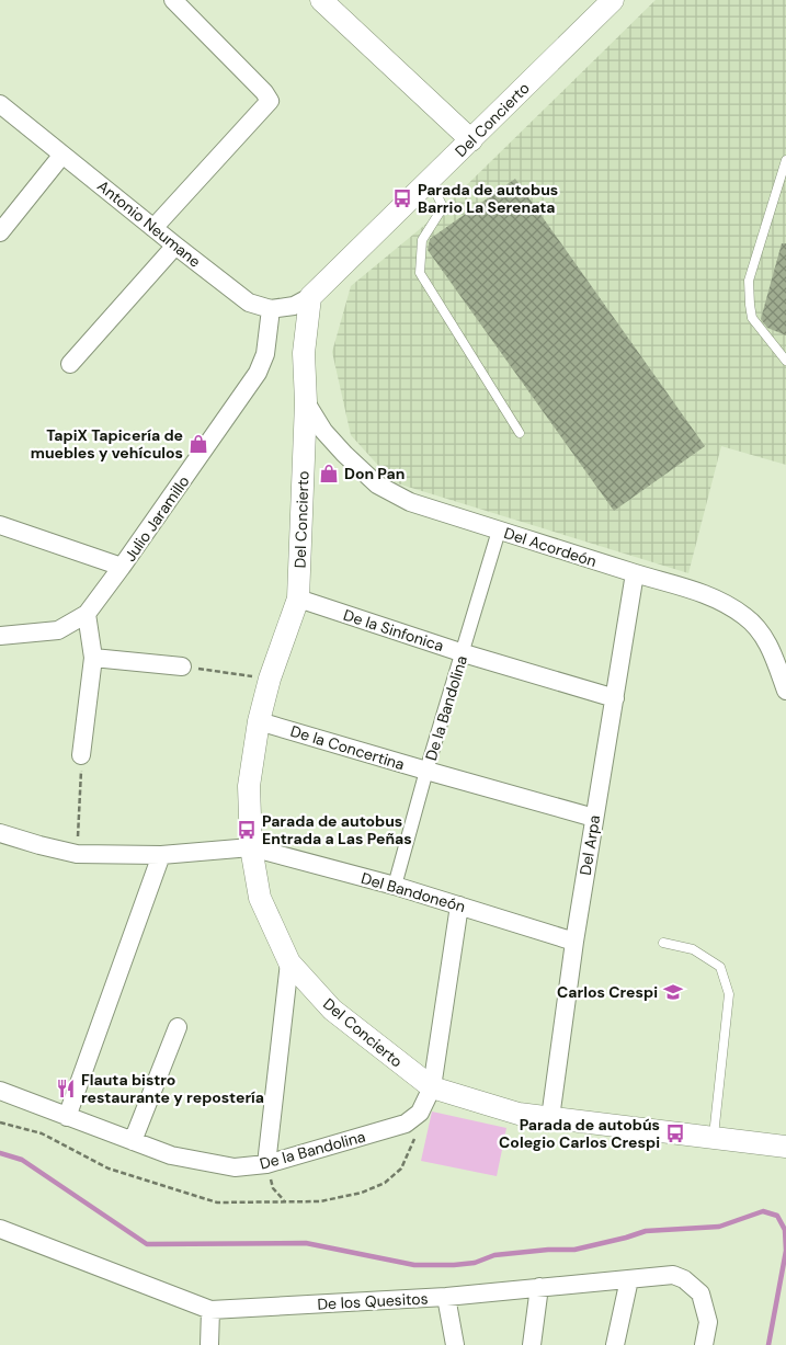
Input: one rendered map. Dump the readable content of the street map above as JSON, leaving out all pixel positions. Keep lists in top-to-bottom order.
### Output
{
  "streets": {
    "street": [
      "Del Concierto",
      "Antonio Neumane",
      "Julio Jaramillo",
      "Del Acordeón",
      "De la Sinfonica",
      "De la Bandolina",
      "De la Concertina",
      "Del Arpa",
      "Del Bandoneón",
      "De los Quesitos"
    ]
  },
  "crossings": [
    ["Del Concierto", "Del Acordeón"],
    ["Del Concierto", "De la Sinfonica"],
    ["Del Concierto", "De la Bandolina"],
    ["Del Concierto", "De la Concertina"],
    ["Del Concierto", "Del Bandoneón"],
    ["Antonio Neumane", "Julio Jaramillo"],
    ["Del Acordeón", "De la Bandolina"],
    ["Del Acordeón", "Del Arpa"],
    ["De la Sinfonica", "De la Bandolina"],
    ["De la Sinfonica", "Del Arpa"],
    ["De la Bandolina", "De la Concertina"],
    ["De la Bandolina", "Del Bandoneón"],
    ["De la Concertina", "Del Arpa"],
    ["Del Arpa", "Del Bandoneón"]
  ],
  "places": {
    "bus stop": ["Parada de autobus Barrio La Serenata", "Parada de autobus Entrada a Las Peñas", "Parada de autobús Colegio Carlos Crespi"],
    "shop": ["TapiX Tapicería de muebles y vehículos", "Don Pan"],
    "school or university": ["Carlos Crespi"],
    "restaurant": ["Flauta bistro restaurante y repostería"]
  }
}
